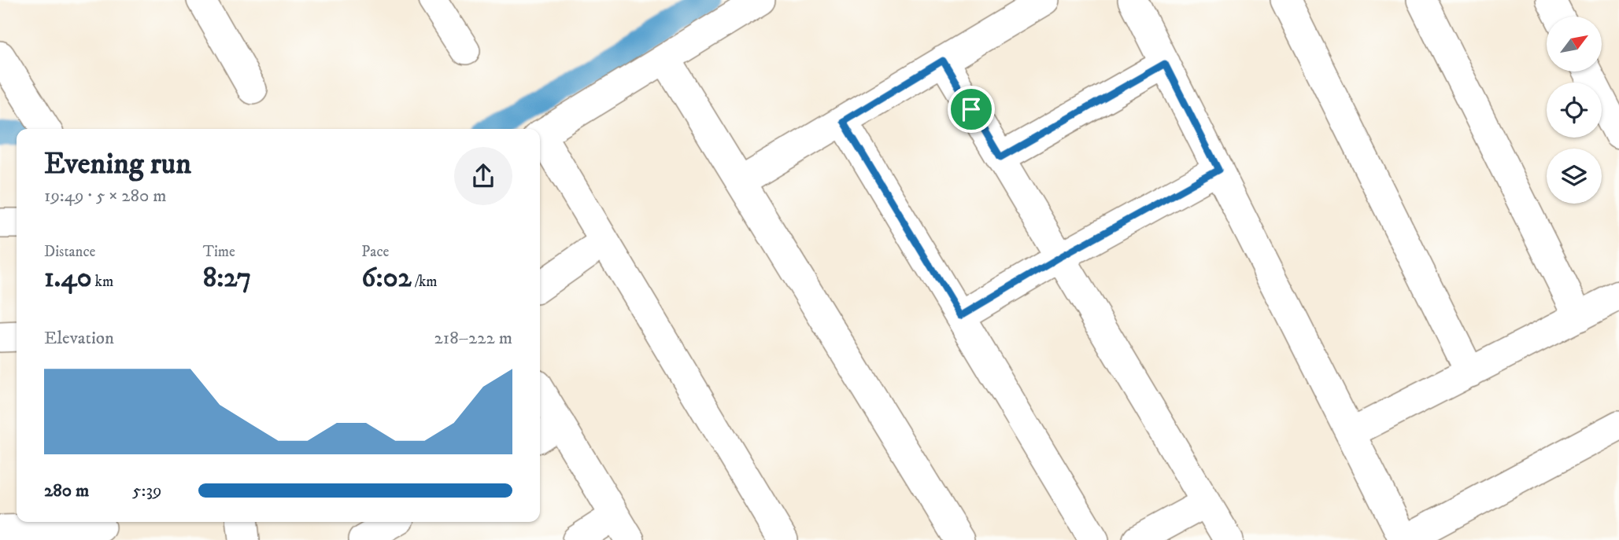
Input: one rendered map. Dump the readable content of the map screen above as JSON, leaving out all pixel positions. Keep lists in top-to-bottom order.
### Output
{
  "north": "top right",
  "page": {
    "heading": ["Evening run", "19:49 · 5 × 280 m"],
    "stats": [
      ["Distance", "1.40 km"],
      ["Time", "8:27"],
      ["Pace", "6:02 /km"]
    ],
    "chart": ["Elevation", "218–222 m"],
    "list": [
      {
        "name": "280 m",
        "note": "5:39"
      }
    ]
  }
}
